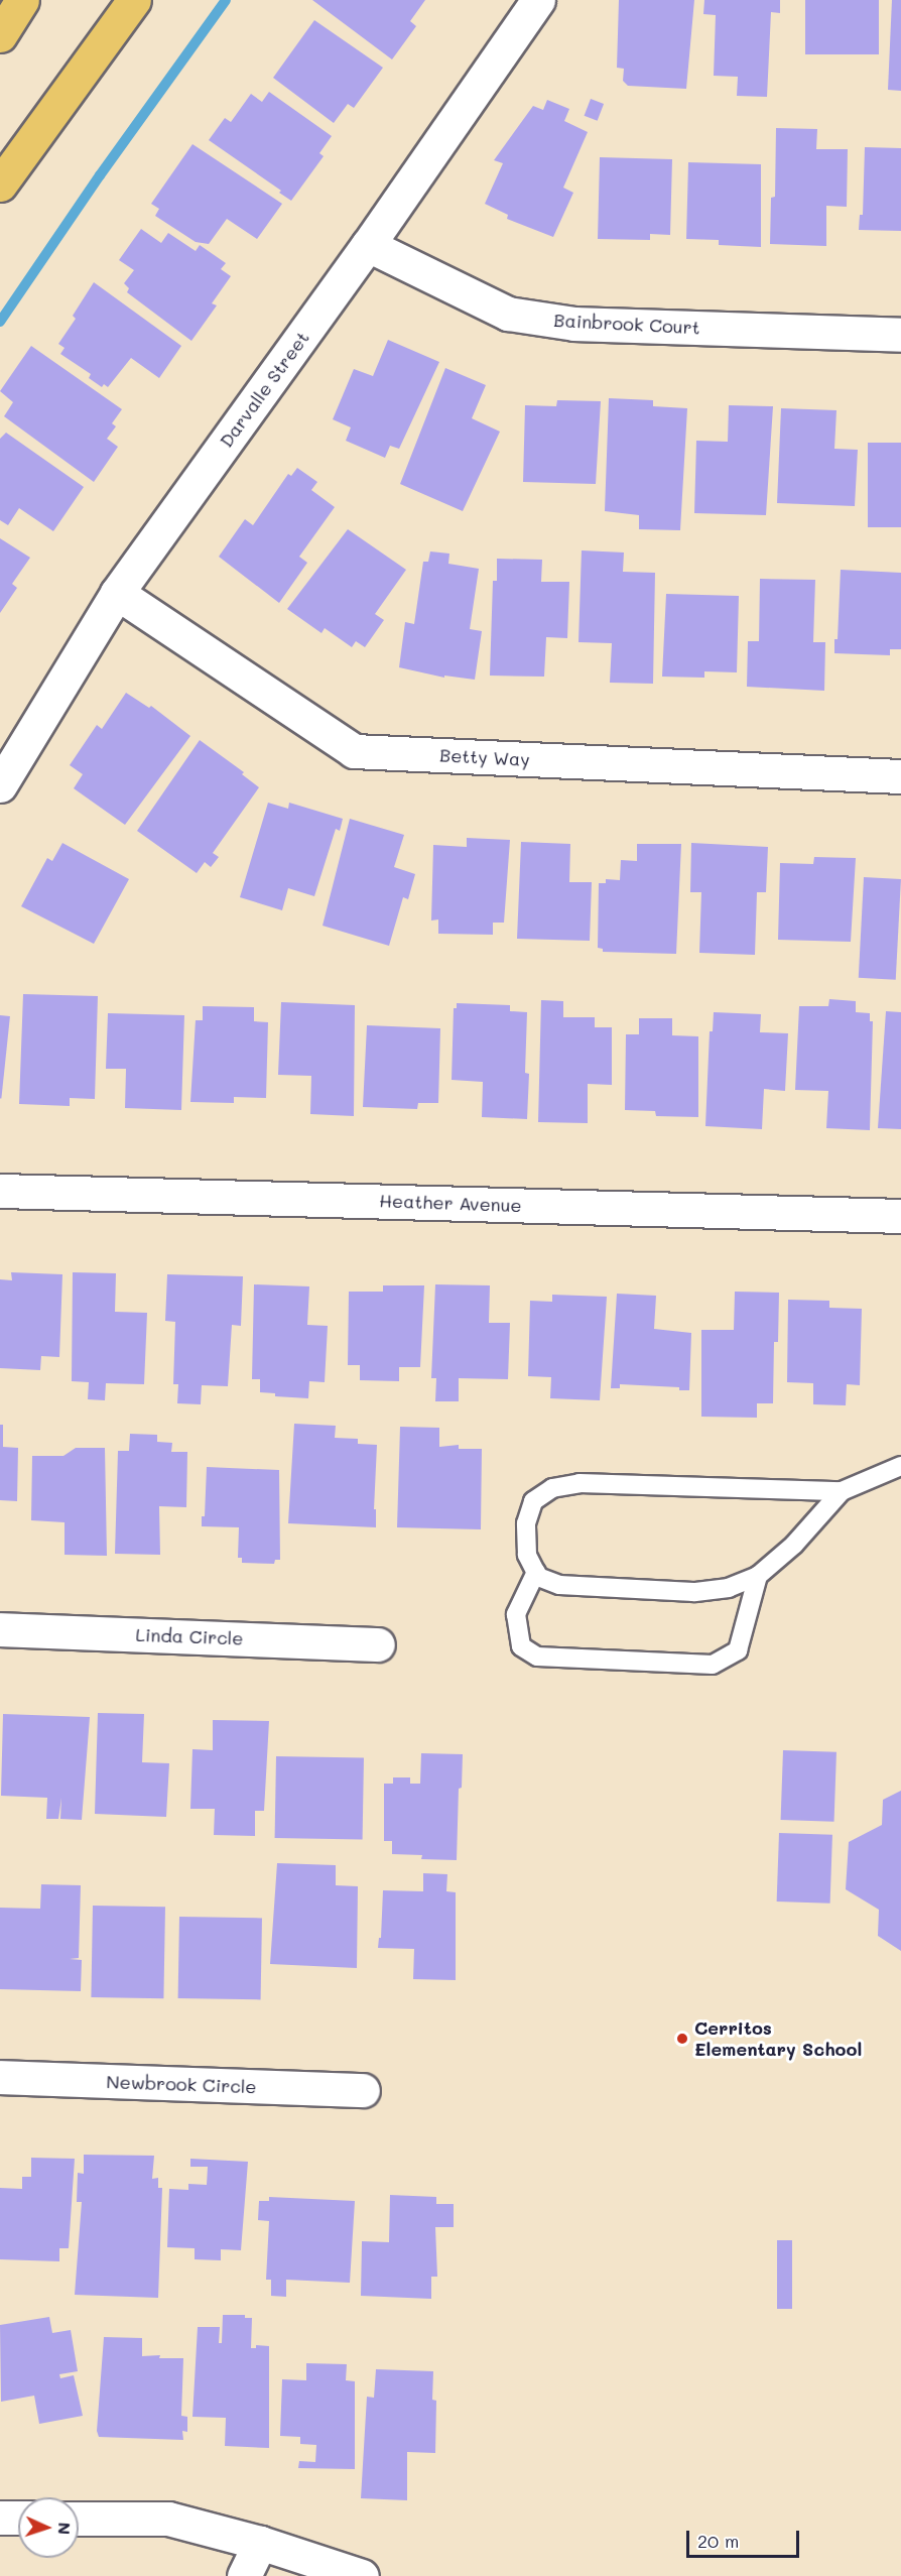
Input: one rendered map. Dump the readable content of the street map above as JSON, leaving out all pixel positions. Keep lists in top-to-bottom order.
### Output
{
  "streets": {
    "street": [
      "Bainbrook Court",
      "Darvalle Street",
      "Betty Way",
      "Heather Avenue",
      "Linda Circle",
      "Newbrook Circle"
    ]
  },
  "crossings": [
    ["Bainbrook Court", "Darvalle Street"],
    ["Darvalle Street", "Betty Way"]
  ],
  "places": ["Cerritos Elementary School"],
  "scale_bar": "20 m",
  "north": "right"
}
